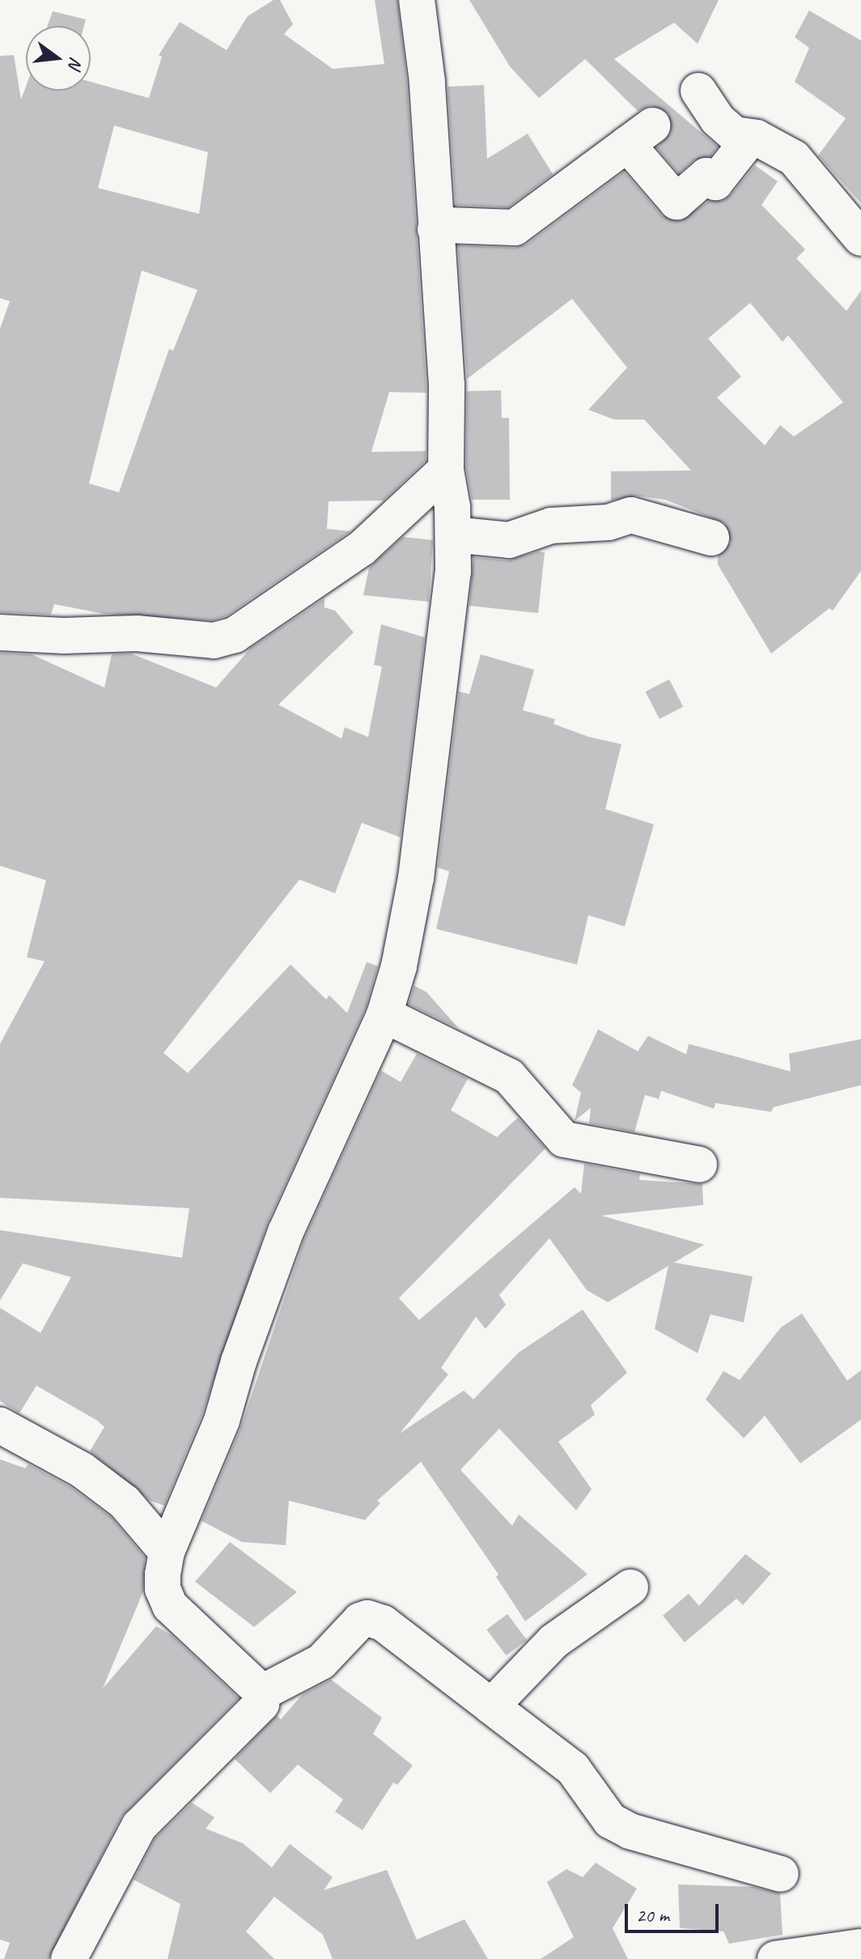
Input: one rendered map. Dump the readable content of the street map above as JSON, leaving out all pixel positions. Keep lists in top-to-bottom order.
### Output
{
  "scale_bar": "20 m",
  "north": "right"
}
